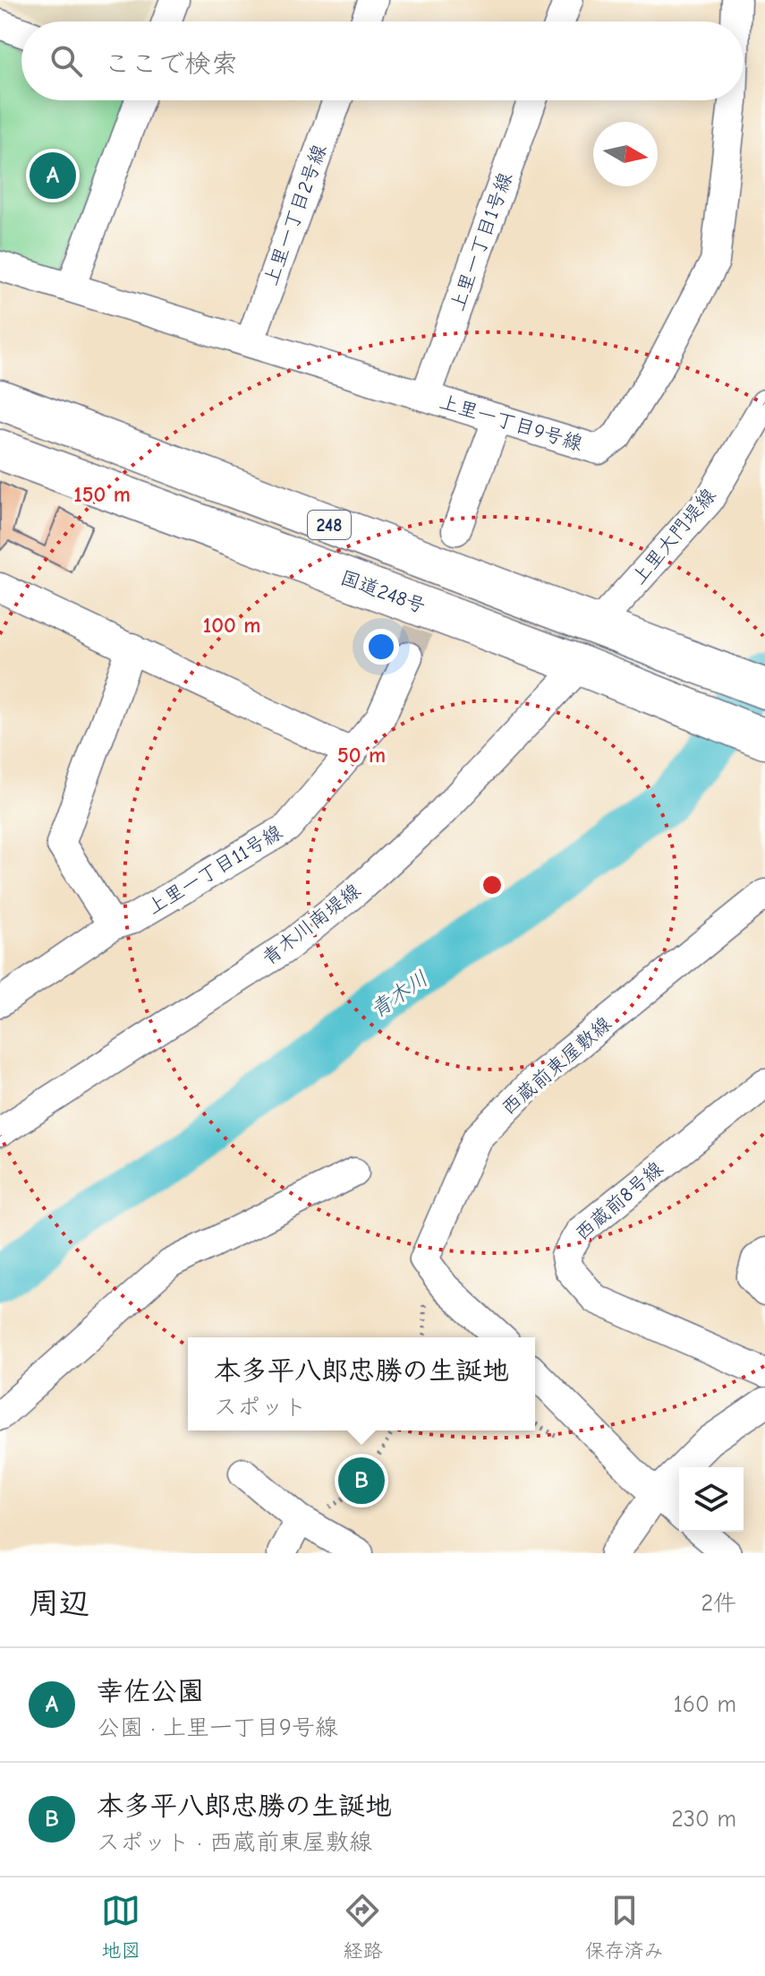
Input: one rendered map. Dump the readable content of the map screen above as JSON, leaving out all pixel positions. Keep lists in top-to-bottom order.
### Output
{
  "streets": {
    "highway": ["248", "国道248号"],
    "street": [
      "上里一丁目2号線",
      "上里一丁目1号線",
      "上里一丁目9号線",
      "上里大門堤線",
      "上里一丁目11号線",
      "青木川南堤線",
      "西蔵前東屋敷線",
      "西蔵前8号線"
    ]
  },
  "crossings": [
    ["上里一丁目2号線", "上里一丁目9号線"],
    ["上里一丁目1号線", "上里一丁目9号線"],
    ["248", "上里大門堤線"],
    ["国道248号", "青木川南堤線"]
  ],
  "water": ["青木川"],
  "north": "right",
  "page": {
    "search": "ここで検索",
    "pins": ["A", "B"],
    "popup": ["本多平八郎忠勝の生誕地", "スポット"],
    "heading": ["周辺", "2件"],
    "list": [
      {
        "mark": "A",
        "name": "幸佐公園",
        "note": "公園 · 上里一丁目9号線",
        "value": "160 m"
      },
      {
        "mark": "B",
        "name": "本多平八郎忠勝の生誕地",
        "note": "スポット · 西蔵前東屋敷線",
        "value": "230 m"
      }
    ],
    "nav": ["地図", "経路", "保存済み"]
  },
  "rings": ["150 m", "100 m", "50 m"]
}
